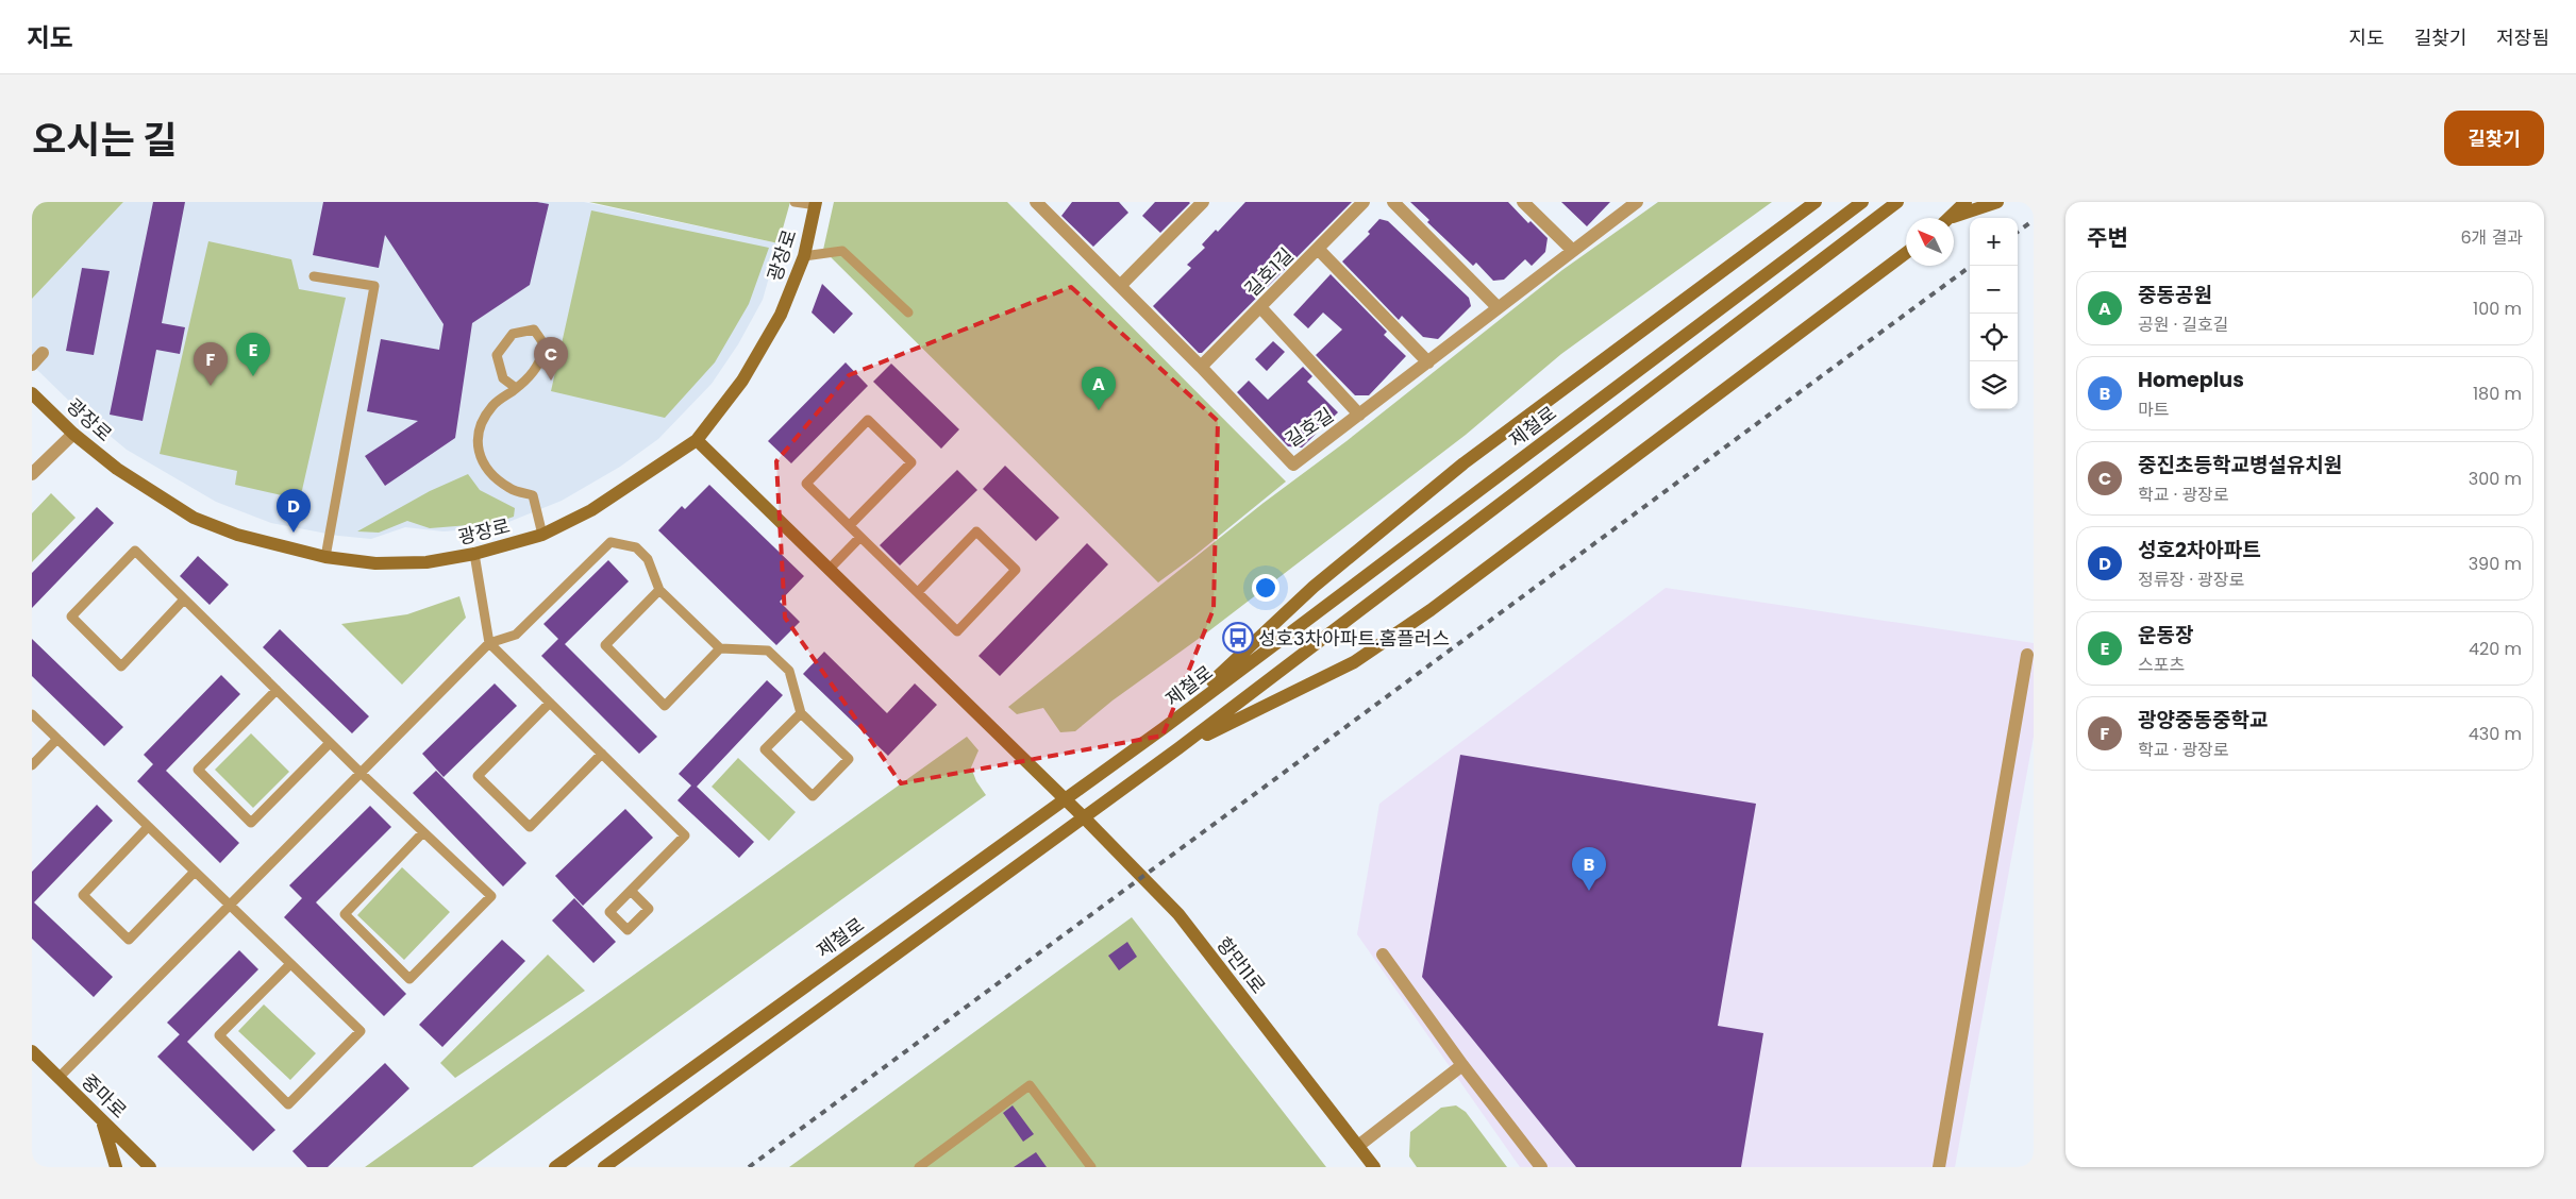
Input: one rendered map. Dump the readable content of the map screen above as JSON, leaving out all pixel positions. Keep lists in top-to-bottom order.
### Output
{
  "streets": {
    "main road": [
      "광장로",
      "제철로",
      "항만11로",
      "중마로"
    ],
    "street": ["길호1길", "길호길"]
  },
  "crossings": [
    ["광장로", "항만11로"],
    ["길호1길", "길호길"],
    ["제철로", "항만11로"]
  ],
  "places": {
    "bus stop": ["성호3차아파트.홈플러스"]
  },
  "north": "top left",
  "page": {
    "header": "지도",
    "nav": ["지도", "길찾기", "저장됨"],
    "title": "오시는 길",
    "buttons": "길찾기",
    "heading": ["주변", "6개 결과"],
    "map_buttons": ["+", "−"],
    "list": [
      {
        "mark": "A",
        "name": "중동공원",
        "note": "공원 · 길호길",
        "value": "100 m"
      },
      {
        "mark": "B",
        "name": "Homeplus",
        "note": "마트",
        "value": "180 m"
      },
      {
        "mark": "C",
        "name": "중진초등학교병설유치원",
        "note": "학교 · 광장로",
        "value": "300 m"
      },
      {
        "mark": "D",
        "name": "성호2차아파트",
        "note": "정류장 · 광장로",
        "value": "390 m"
      },
      {
        "mark": "E",
        "name": "운동장",
        "note": "스포츠",
        "value": "420 m"
      },
      {
        "mark": "F",
        "name": "광양중동중학교",
        "note": "학교 · 광장로",
        "value": "430 m"
      }
    ],
    "pins": [
      "E",
      "C",
      "F",
      "A",
      "D",
      "B"
    ]
  }
}
